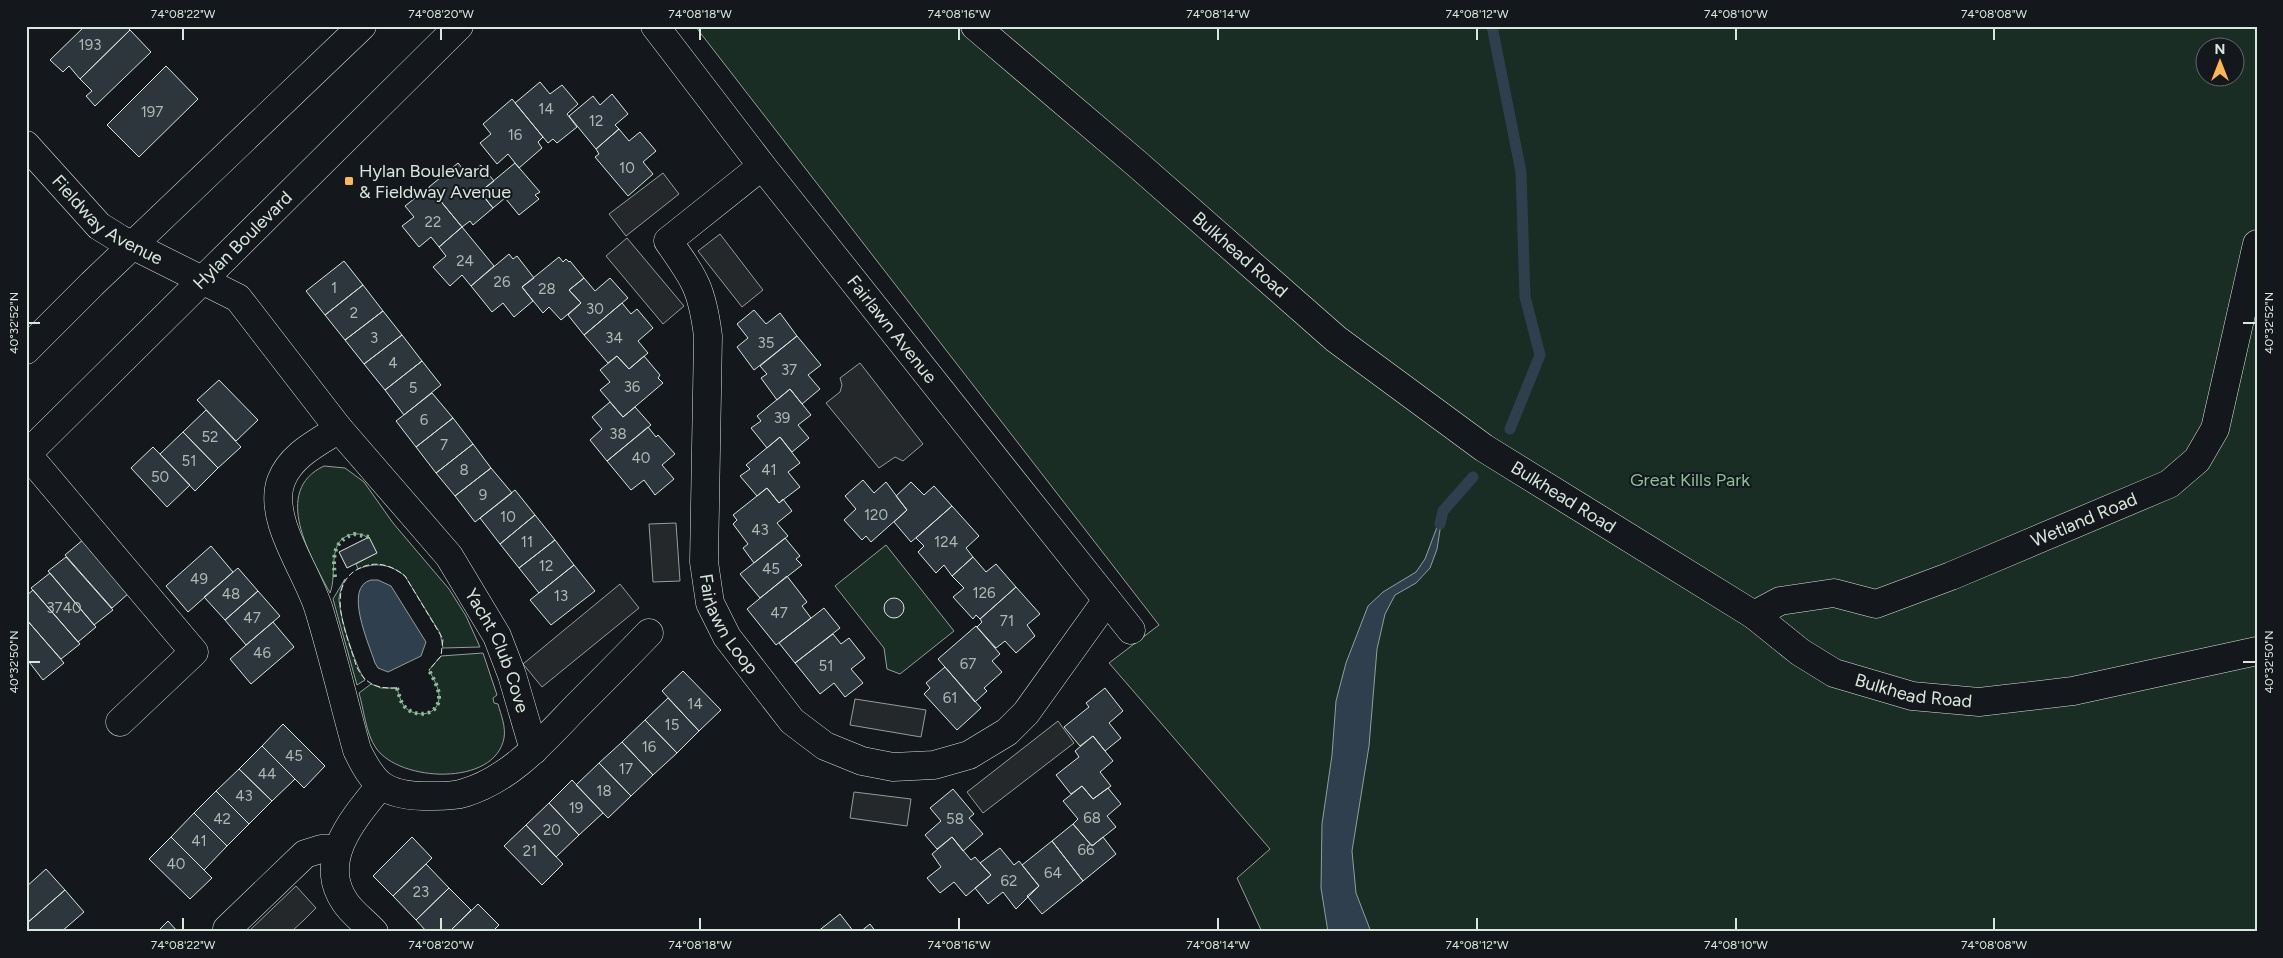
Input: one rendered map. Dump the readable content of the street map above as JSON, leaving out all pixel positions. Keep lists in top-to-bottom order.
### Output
{
  "streets": {
    "street": [
      "Fieldway Avenue",
      "Hylan Boulevard",
      "Bulkhead Road",
      "Fairlawn Avenue",
      "Wetland Road",
      "Fairlawn Loop",
      "Yacht Club Cove"
    ]
  },
  "crossings": [
    ["Fieldway Avenue", "Hylan Boulevard"],
    ["Fieldway Avenue", "Yacht Club Cove"],
    ["Hylan Boulevard", "Yacht Club Cove"],
    ["Bulkhead Road", "Wetland Road"],
    ["Fairlawn Avenue", "Fairlawn Loop"]
  ],
  "parks": ["Great Kills Park"],
  "places": {
    "transit": ["Hylan Boulevard & Fieldway Avenue"]
  },
  "house_numbers": [
    "193",
    "14",
    "197",
    "12",
    "16",
    "10",
    "22",
    "24",
    "26",
    "1",
    "28",
    "30",
    "2",
    "3",
    "34",
    "35",
    "4",
    "37",
    "36",
    "5",
    "39",
    "6",
    "38",
    "52",
    "7",
    "40",
    "51",
    "8",
    "41",
    "50",
    "9",
    "120",
    "10",
    "43",
    "11",
    "124",
    "12",
    "45",
    "49",
    "126",
    "48",
    "13",
    "3740",
    "47",
    "47",
    "71",
    "46",
    "67",
    "51",
    "61",
    "14",
    "15",
    "16",
    "45",
    "17",
    "44",
    "18",
    "43",
    "19",
    "68",
    "42",
    "58",
    "20",
    "41",
    "66",
    "21",
    "40",
    "64",
    "62",
    "23"
  ],
  "north": "top",
  "coordinates": [
    "74°08'22\"W",
    "74°08'20\"W",
    "74°08'18\"W",
    "74°08'16\"W",
    "74°08'14\"W",
    "74°08'12\"W",
    "74°08'10\"W",
    "74°08'08\"W",
    "40°32'52\"N",
    "40°32'50\"N"
  ]
}
